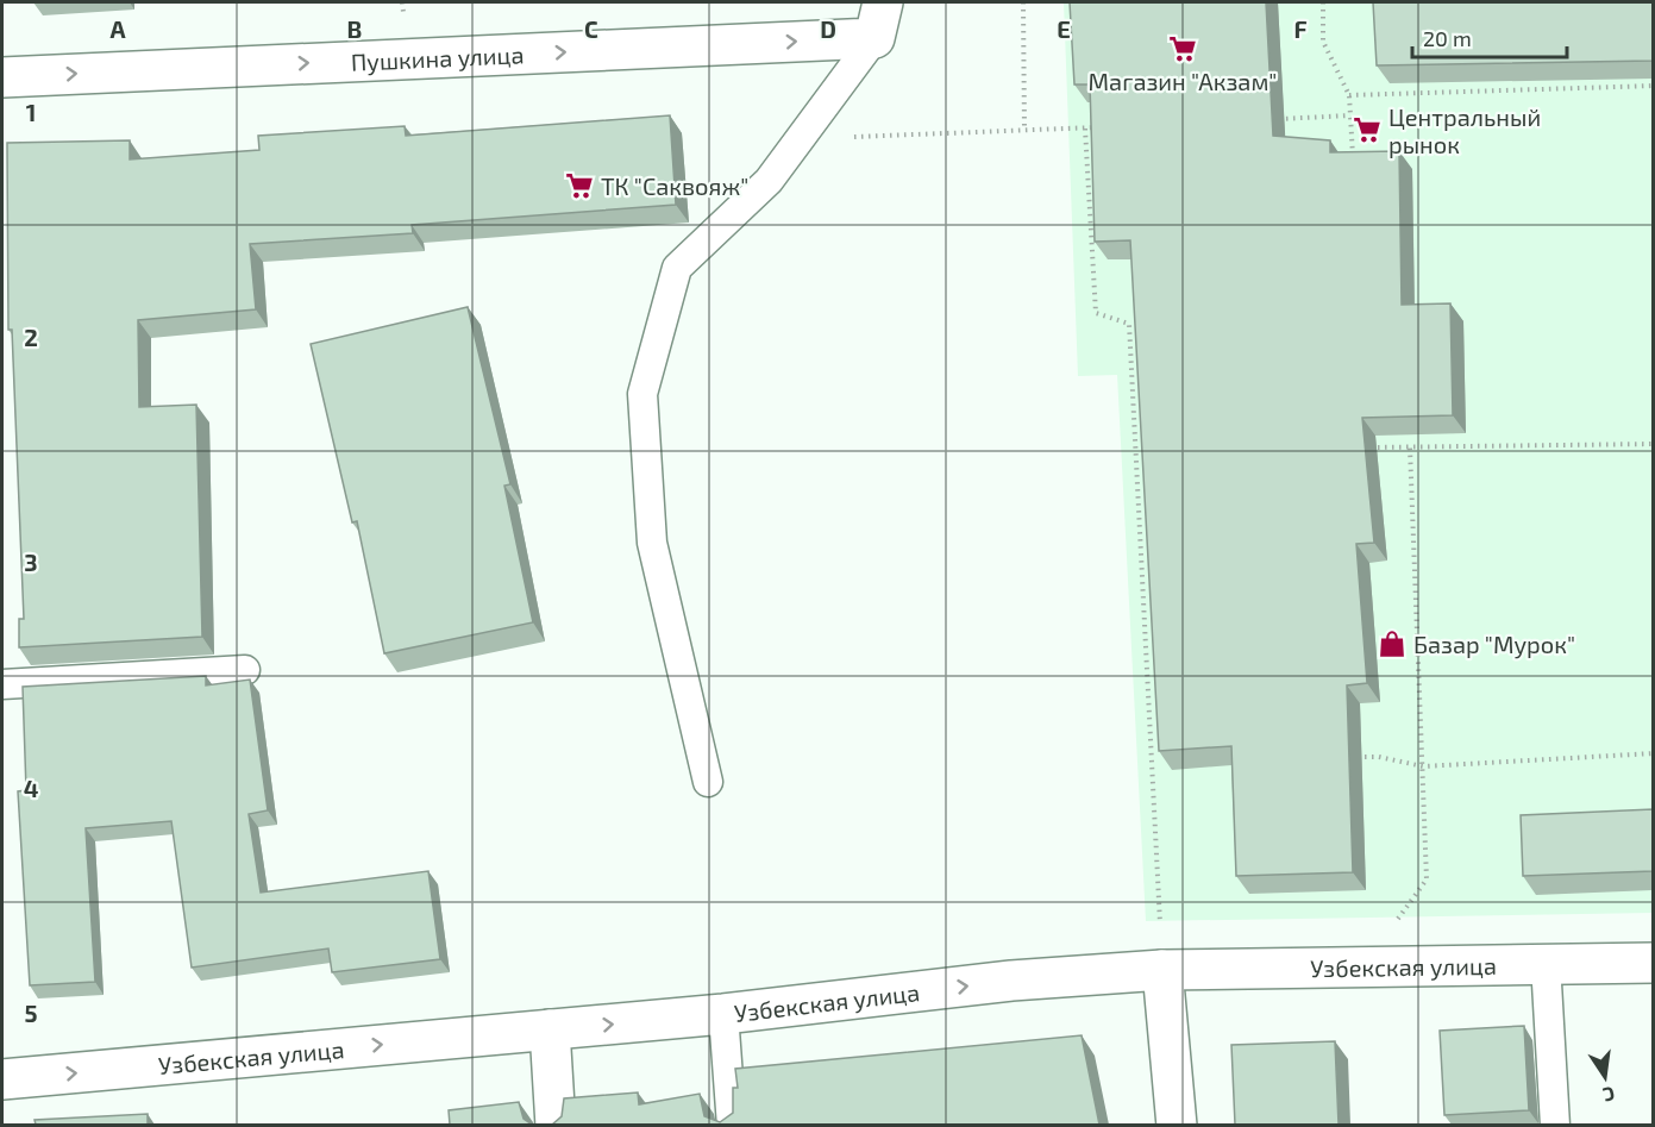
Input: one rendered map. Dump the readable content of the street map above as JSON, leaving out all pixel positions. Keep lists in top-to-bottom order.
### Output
{
  "streets": {
    "street": ["Пушкина улица", "Узбекская улица"]
  },
  "one_way": ["Пушкина улица", "Узбекская улица"],
  "places": {
    "supermarket": ["Магазин \"Акзам\"", "Центральный рынок", "ТК \"Саквояж\""],
    "shop": ["Базар \"Мурок\""]
  },
  "scale_bar": "20 m",
  "north": "bottom",
  "grid": {
    "columns": [
      "A",
      "B",
      "C",
      "D",
      "E",
      "F"
    ],
    "rows": [
      "1",
      "2",
      "3",
      "4",
      "5"
    ]
  }
}
